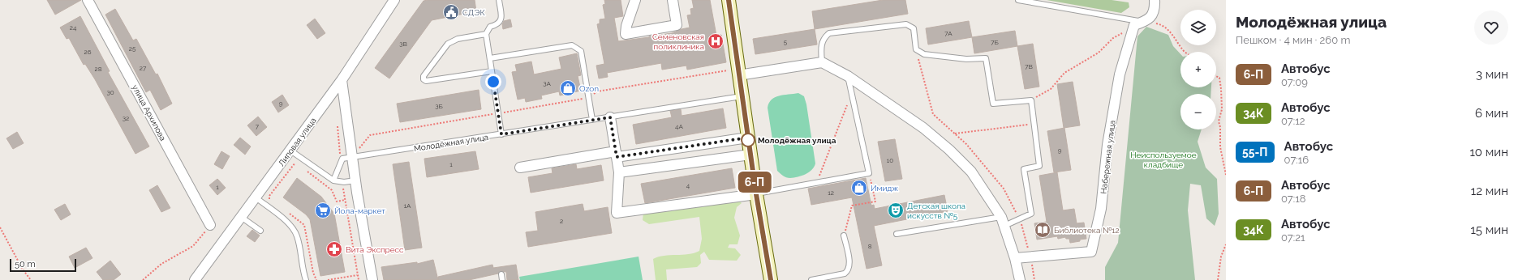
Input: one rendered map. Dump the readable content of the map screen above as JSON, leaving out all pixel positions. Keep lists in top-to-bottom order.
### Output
{
  "streets": {
    "street": ["улица Архипова", "Липовая улица", "Набережная улица"],
    "lane": ["Молодёжная улица"]
  },
  "parks": ["Неиспользуемое кладбище"],
  "places": {
    "public building": ["СДЭК"],
    "hospital": ["Семеновская поликлиника"],
    "shop": ["Ozon", "Имидж"],
    "other": ["Молодёжная улица"],
    "supermarket": ["Йола-маркет"],
    "theatre": ["Детская школа искусств №5"],
    "library": ["Библиотека №12"],
    "pharmacy": ["Вита Экспресс"]
  },
  "lines": ["bus line 6-П"],
  "house_numbers": [
    "24",
    "7А",
    "5",
    "7Б",
    "3В",
    "25",
    "26",
    "7В",
    "27",
    "28",
    "3А",
    "30",
    "9",
    "3Б",
    "32",
    "7",
    "4А",
    "9",
    "10",
    "1",
    "4",
    "1",
    "12",
    "1А",
    "2",
    "8"
  ],
  "scale_bar": "50 m",
  "page": {
    "on_map": "6-П",
    "heading": ["Молодёжная улица", "Пешком · 4 мин · 260 m"],
    "map_buttons": ["+", "−"],
    "list": [
      {
        "mark": "6-П",
        "name": "Автобус",
        "note": "07:09",
        "value": "3 мин"
      },
      {
        "mark": "34К",
        "name": "Автобус",
        "note": "07:12",
        "value": "6 мин"
      },
      {
        "mark": "55-П",
        "name": "Автобус",
        "note": "07:16",
        "value": "10 мин"
      },
      {
        "mark": "6-П",
        "name": "Автобус",
        "note": "07:18",
        "value": "12 мин"
      },
      {
        "mark": "34К",
        "name": "Автобус",
        "note": "07:21",
        "value": "15 мин"
      }
    ],
    "scale": "50 m"
  }
}
